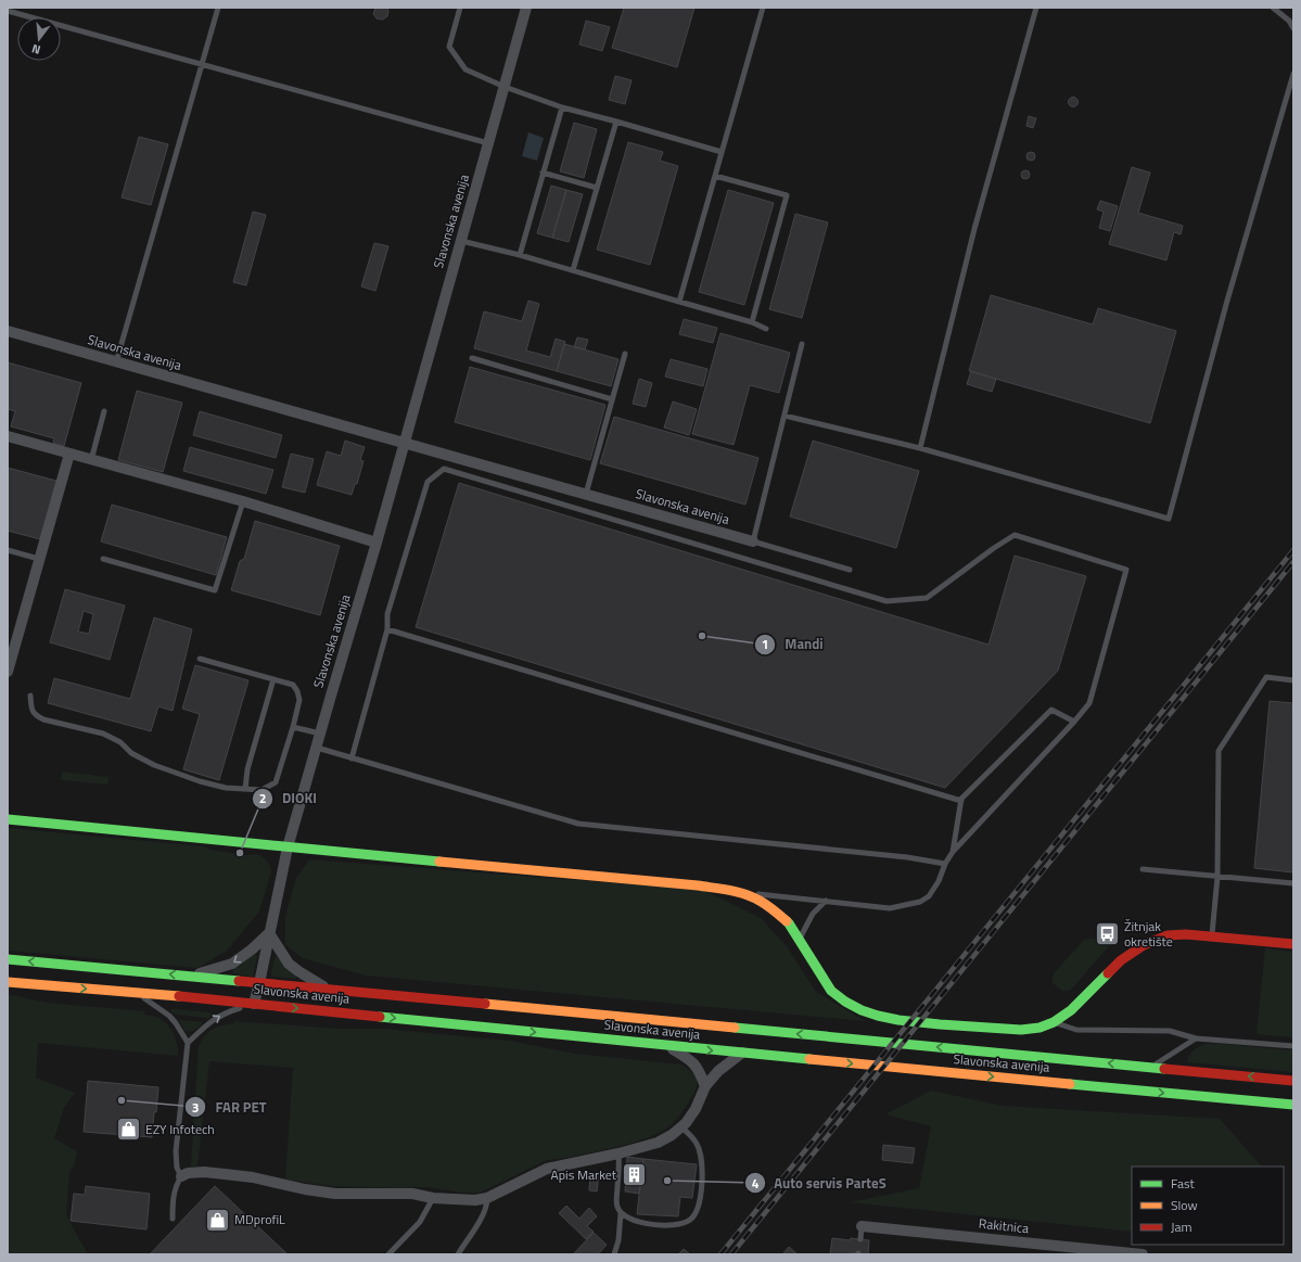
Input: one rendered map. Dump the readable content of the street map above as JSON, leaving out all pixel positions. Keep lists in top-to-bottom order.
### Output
{
  "streets": {
    "main road": ["Slavonska avenija"],
    "street": ["Rakitnica"]
  },
  "places": {
    "other": [
      "Mandi",
      "DIOKI",
      "FAR PET",
      "Auto servis ParteS"
    ],
    "bus stop": ["Žitnjak okretište"],
    "shop": ["EZY Infotech", "MDprofiL"],
    "building": ["Apis Market"]
  },
  "legend": ["Fast", "Slow", "Jam"],
  "north": "bottom"
}
